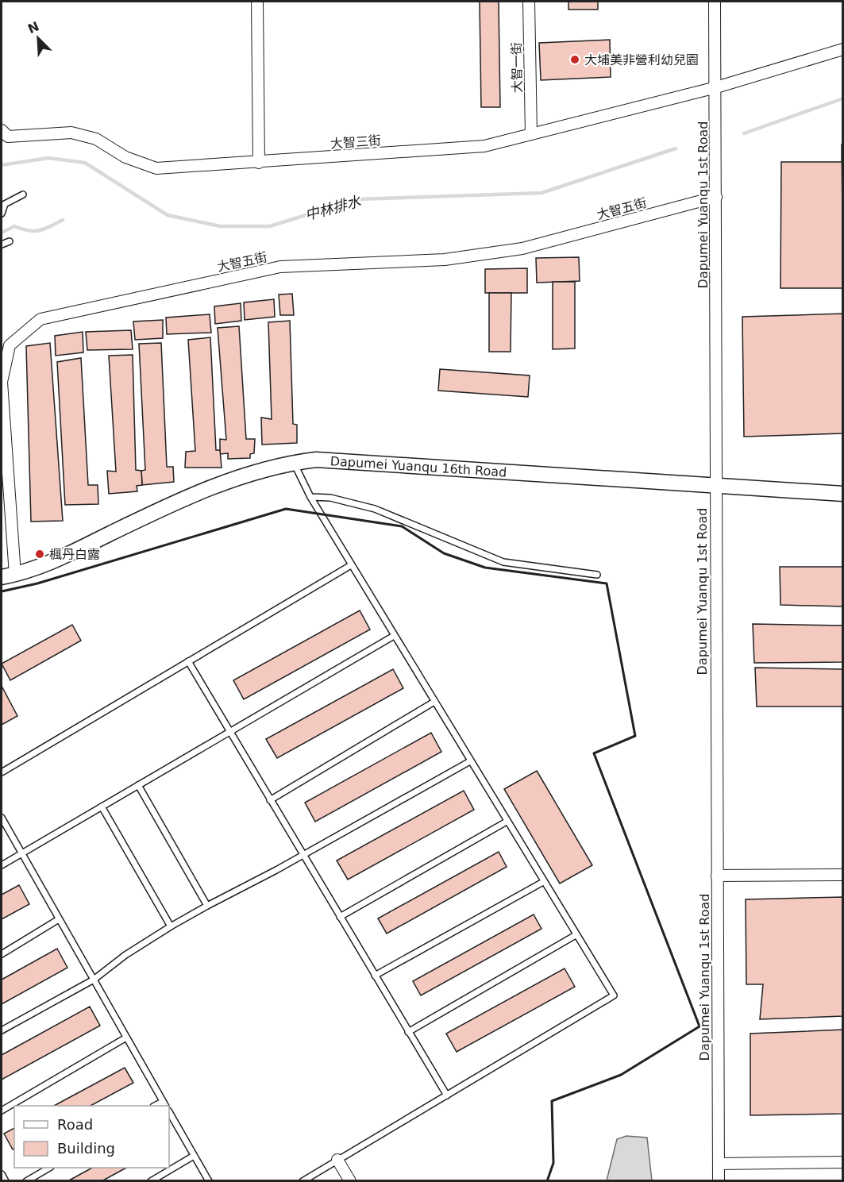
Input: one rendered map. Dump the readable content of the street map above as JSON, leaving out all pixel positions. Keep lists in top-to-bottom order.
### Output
{
  "streets": {
    "street": [
      "大智一街",
      "大智三街",
      "Dapumei Yuanqu 1st Road",
      "大智五街",
      "Dapumei Yuanqu 16th Road"
    ]
  },
  "crossings": [
    ["大智一街", "大智三街"],
    ["大智三街", "Dapumei Yuanqu 1st Road"],
    ["Dapumei Yuanqu 1st Road", "大智五街"],
    ["Dapumei Yuanqu 1st Road", "Dapumei Yuanqu 16th Road"],
    ["大智五街", "Dapumei Yuanqu 16th Road"]
  ],
  "water": ["中林排水"],
  "places": ["大埔美非營利幼兒園", "楓丹白露"],
  "legend": ["Road", "Building"],
  "north": "top left"
}
